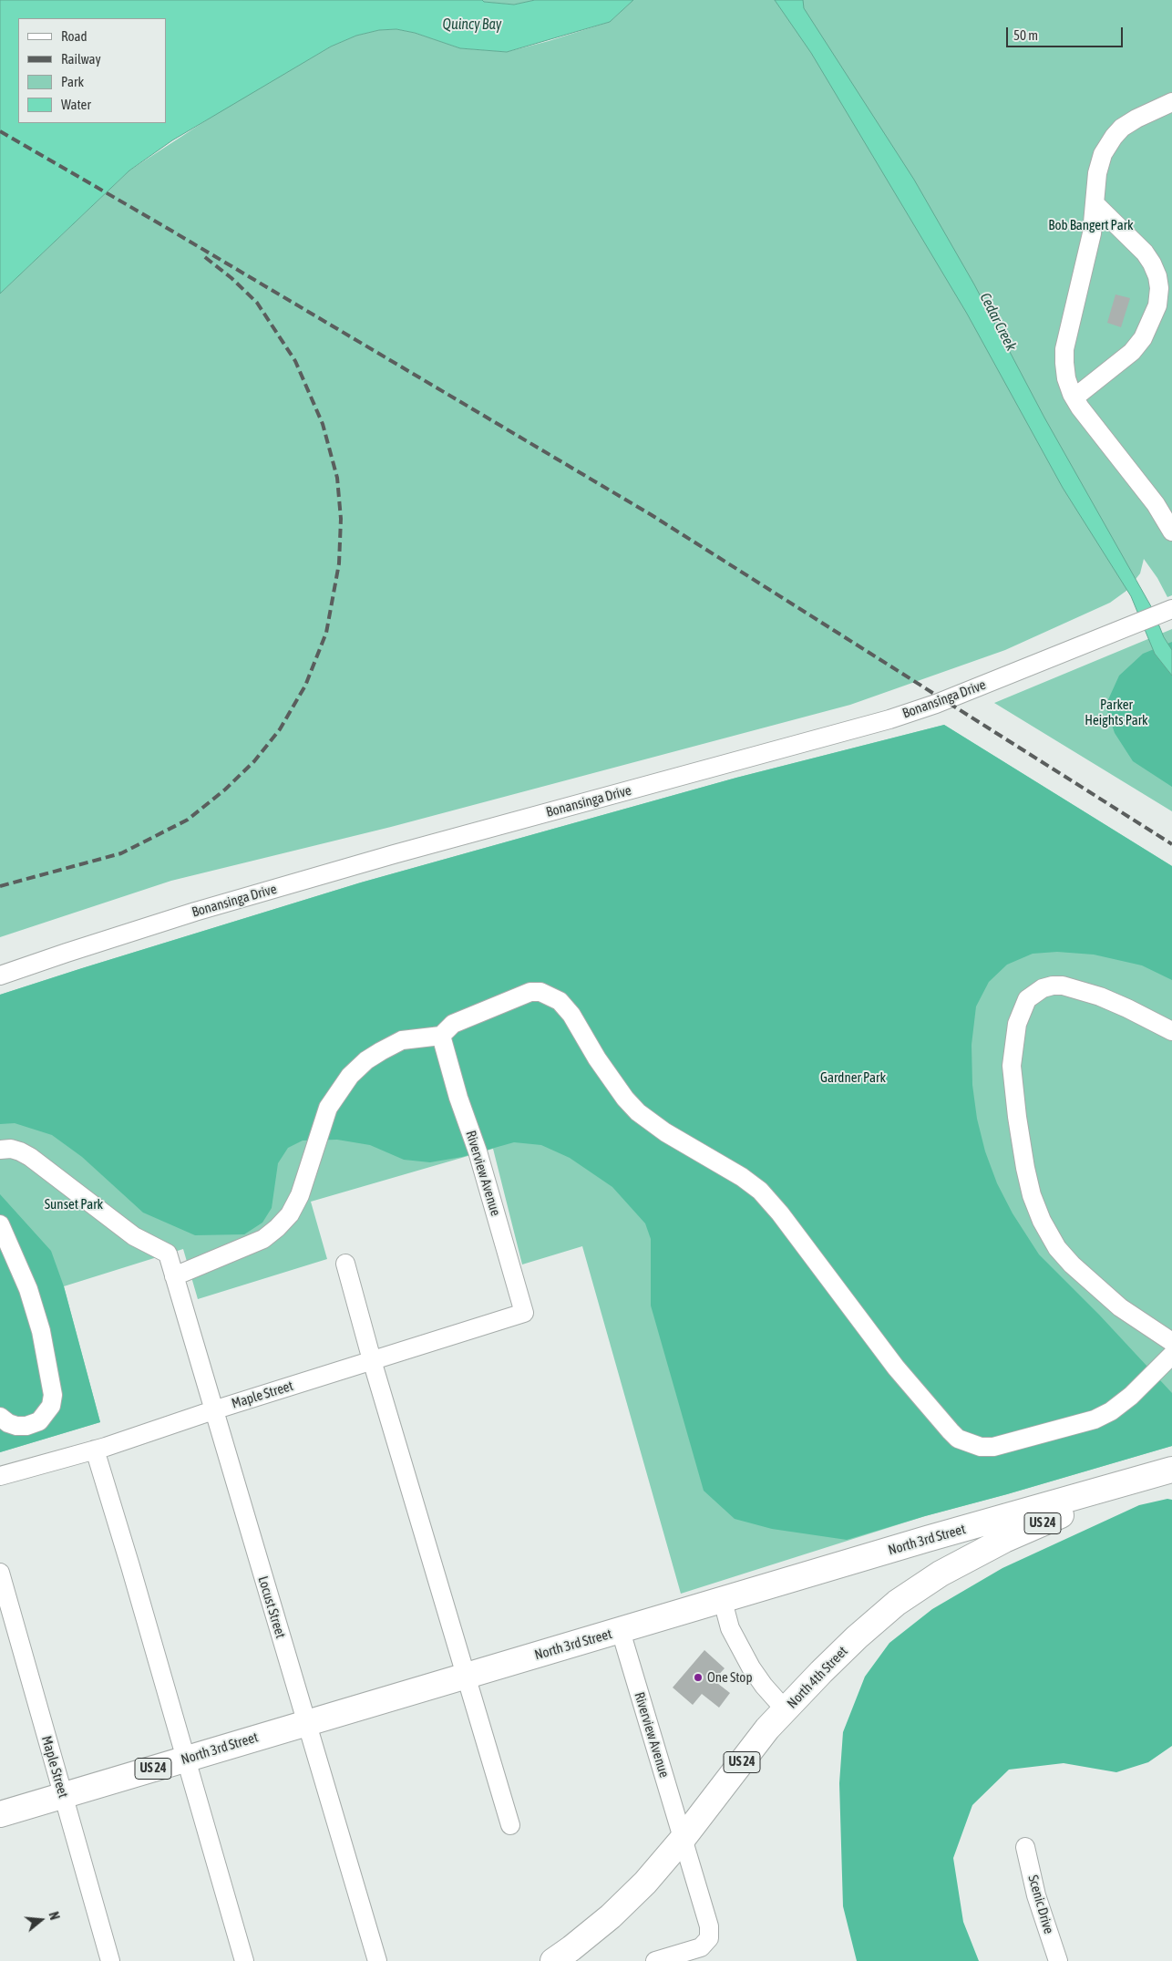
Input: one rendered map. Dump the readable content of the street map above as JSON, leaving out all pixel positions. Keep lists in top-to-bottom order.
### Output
{
  "streets": {
    "highway": ["US 24", "North 3rd Street", "North 4th Street"],
    "street": [
      "Bonansinga Drive",
      "Riverview Avenue",
      "Maple Street",
      "Locust Street",
      "Scenic Drive"
    ]
  },
  "crossings": [
    ["Riverview Avenue", "Maple Street"],
    ["Riverview Avenue", "North 3rd Street"],
    ["Riverview Avenue", "North 4th Street"],
    ["Maple Street", "North 3rd Street"],
    ["Maple Street", "Locust Street"],
    ["US 24", "North 3rd Street"],
    ["US 24", "North 4th Street"],
    ["North 3rd Street", "Locust Street"],
    ["North 3rd Street", "North 4th Street"]
  ],
  "water": ["Quincy Bay", "Cedar Creek"],
  "parks": [
    "Bob Bangert Park",
    "Parker Heights Park",
    "Gardner Park",
    "Sunset Park"
  ],
  "places": ["One Stop"],
  "legend": [
    "Road",
    "Railway",
    "Park",
    "Water"
  ],
  "scale_bar": "50 m",
  "north": "right"
}
